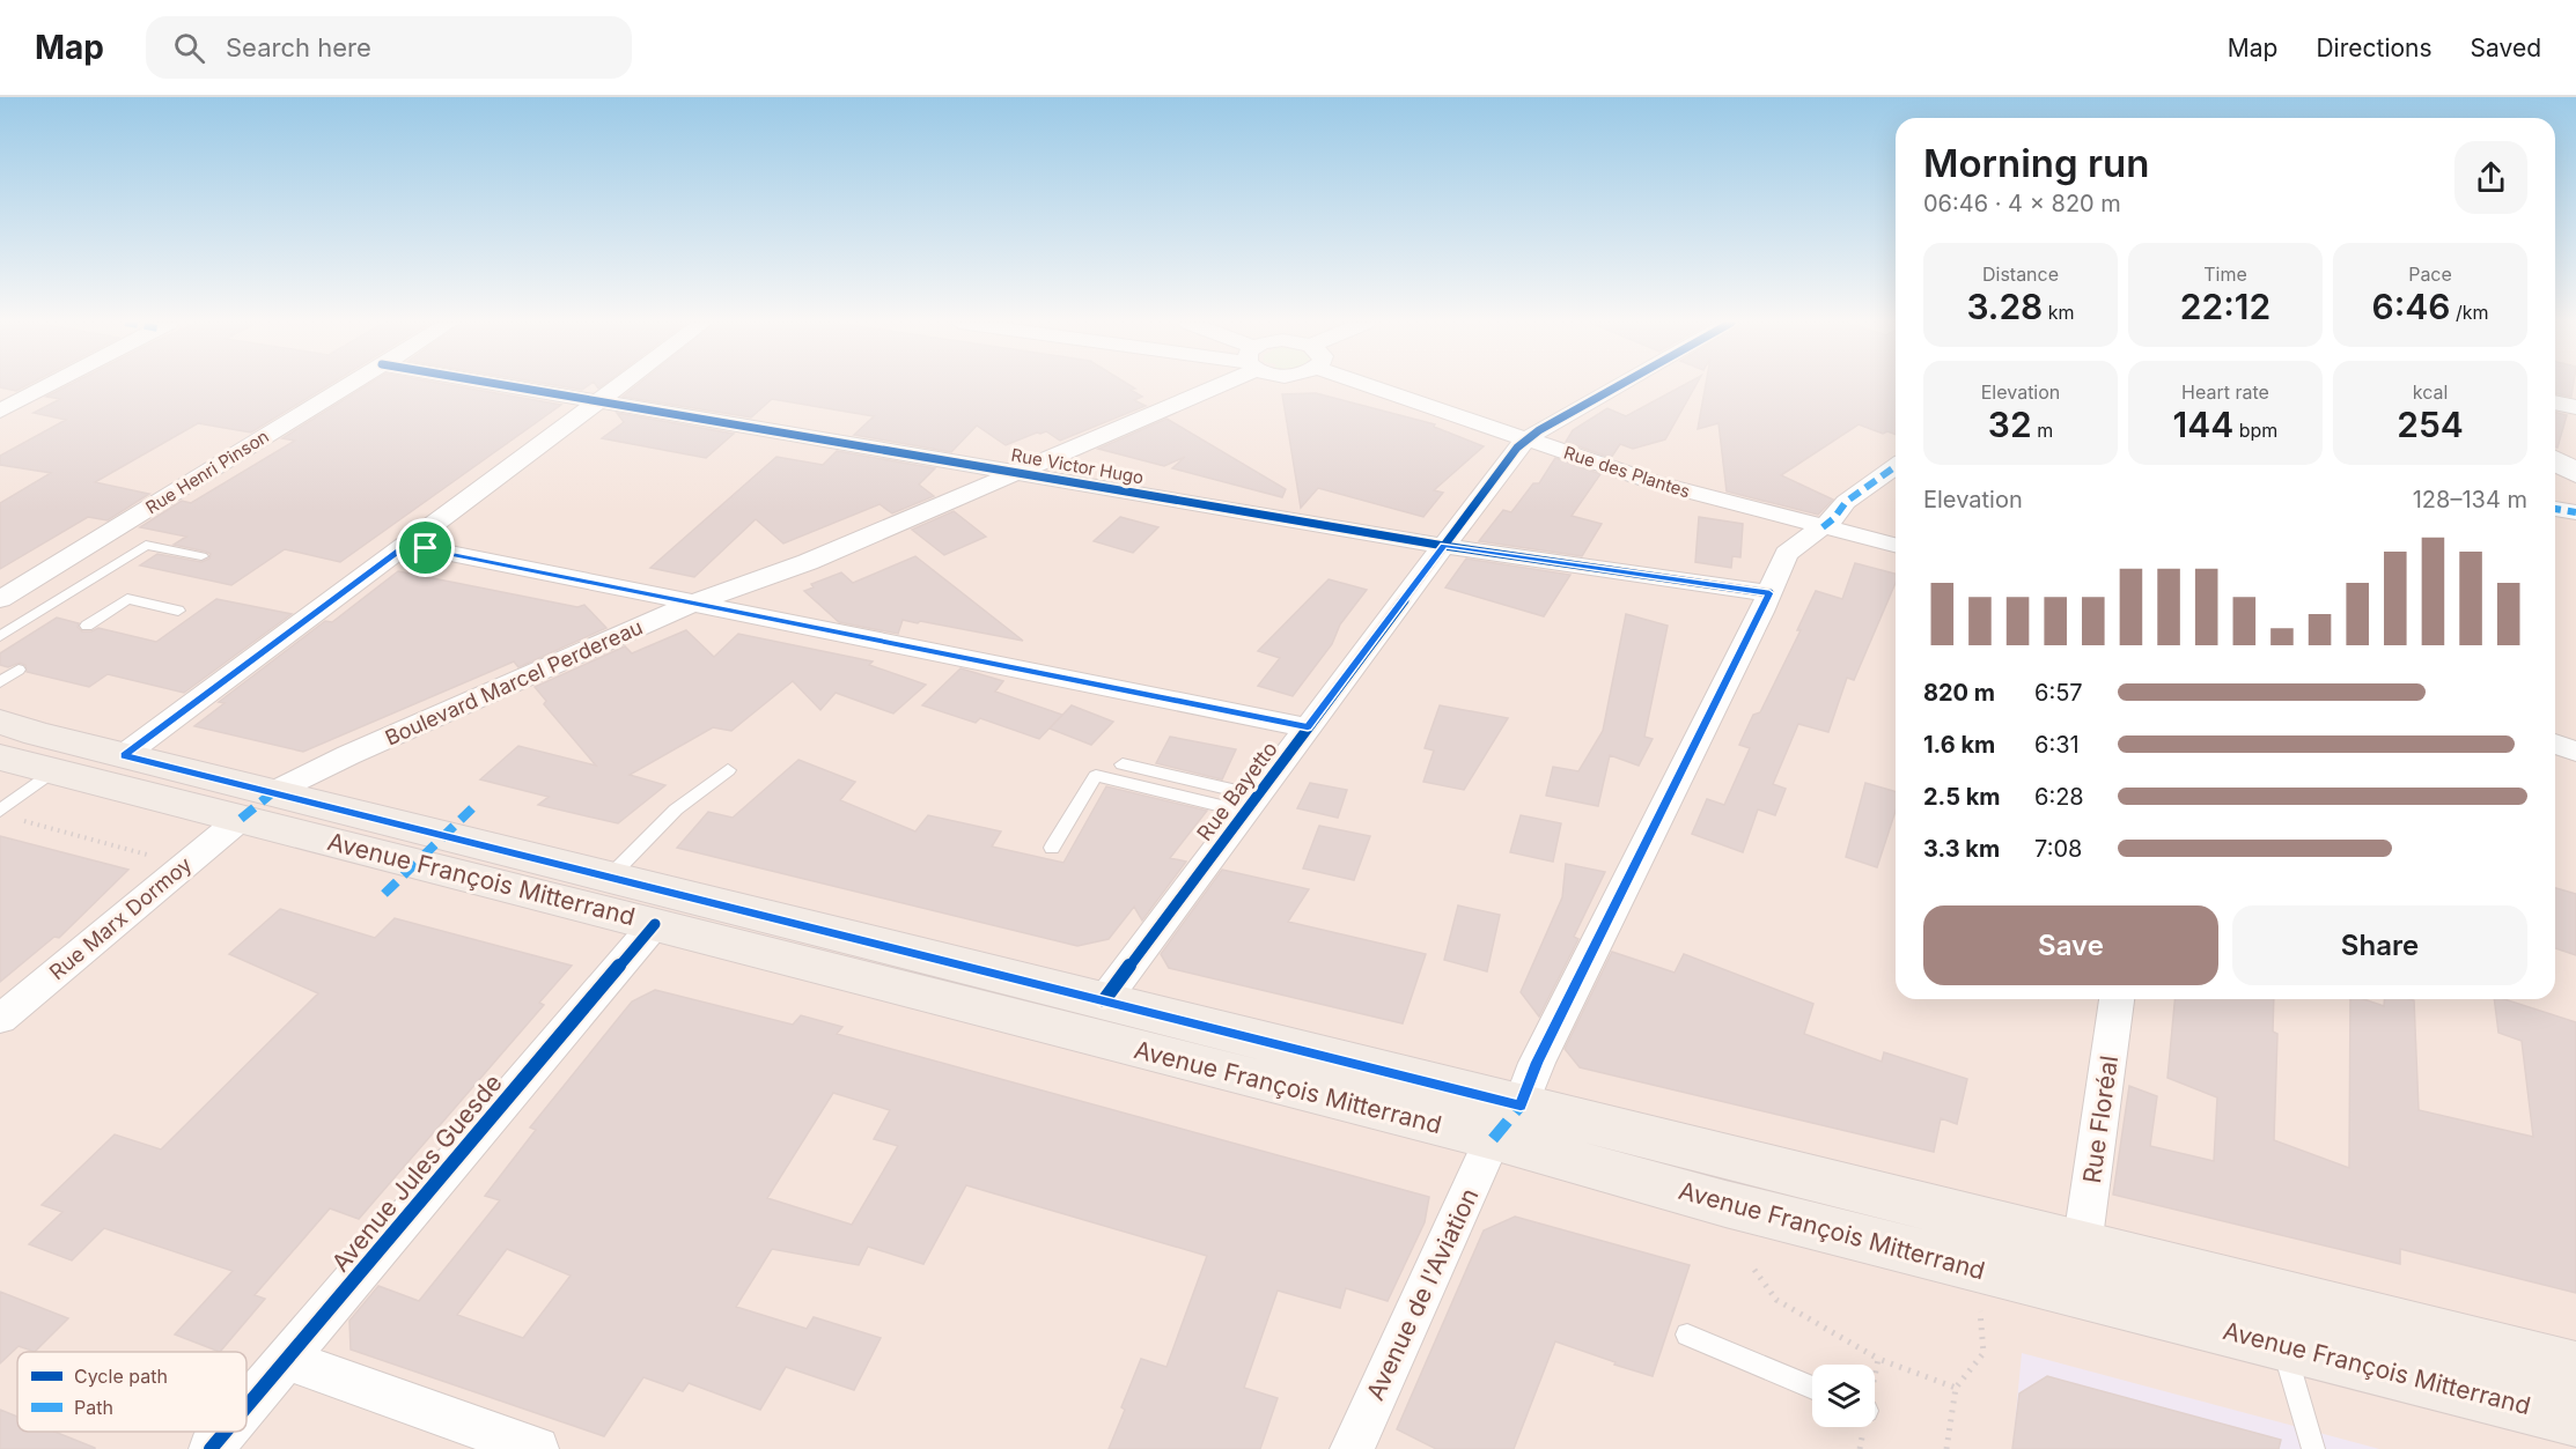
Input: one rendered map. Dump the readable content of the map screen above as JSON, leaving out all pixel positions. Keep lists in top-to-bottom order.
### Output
{
  "streets": {
    "main road": ["Avenue François Mitterrand"],
    "street": [
      "Rue Victor Hugo",
      "Rue Henri Pinson",
      "Rue des Plantes",
      "Boulevard Marcel Perdereau",
      "Rue Bayetto",
      "Rue Marx Dormoy",
      "Rue Floréal",
      "Avenue Jules Guesde",
      "Avenue de l'Aviation"
    ]
  },
  "crossings": [
    ["Rue Victor Hugo", "Boulevard Marcel Perdereau"],
    ["Rue Victor Hugo", "Rue Bayetto"],
    ["Rue Victor Hugo", "Avenue de l'Aviation"],
    ["Rue des Plantes", "Rue Bayetto"],
    ["Rue des Plantes", "Avenue de l'Aviation"],
    ["Boulevard Marcel Perdereau", "Avenue François Mitterrand"],
    ["Boulevard Marcel Perdereau", "Rue Marx Dormoy"],
    ["Rue Bayetto", "Avenue François Mitterrand"],
    ["Avenue François Mitterrand", "Rue Marx Dormoy"],
    ["Avenue François Mitterrand", "Rue Floréal"],
    ["Avenue François Mitterrand", "Avenue Jules Guesde"],
    ["Avenue François Mitterrand", "Avenue de l'Aviation"]
  ],
  "legend": ["Cycle path", "Path"],
  "page": {
    "header": "Map",
    "search": "Search here",
    "nav": ["Map", "Directions", "Saved"],
    "heading": ["Morning run", "06:46 · 4 × 820 m"],
    "stats": [
      ["Distance", "3.28 km"],
      ["Time", "22:12"],
      ["Pace", "6:46 /km"],
      ["Elevation", "32 m"],
      ["Heart rate", "144 bpm"],
      ["kcal", "254"]
    ],
    "chart": ["Elevation", "128–134 m"],
    "list": [
      {
        "name": "820 m",
        "note": "6:57"
      },
      {
        "name": "1.6 km",
        "note": "6:31"
      },
      {
        "name": "2.5 km",
        "note": "6:28"
      },
      {
        "name": "3.3 km",
        "note": "7:08"
      }
    ],
    "buttons": ["Save", "Share"]
  }
}
